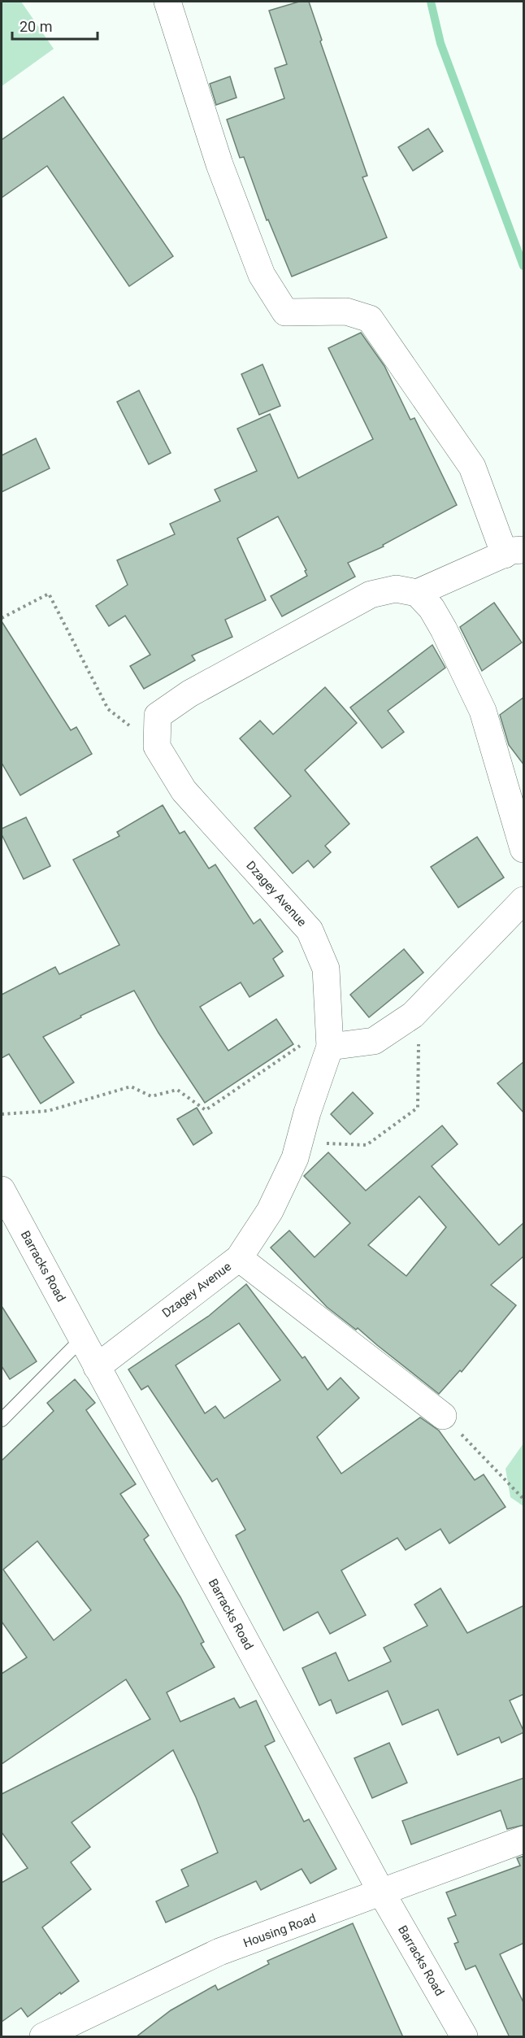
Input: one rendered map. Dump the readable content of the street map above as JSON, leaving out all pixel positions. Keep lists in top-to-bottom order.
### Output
{
  "streets": {
    "street": ["Dzagey Avenue", "Barracks Road", "Housing Road"]
  },
  "crossings": [
    ["Dzagey Avenue", "Barracks Road"],
    ["Barracks Road", "Housing Road"]
  ],
  "scale_bar": "20 m"
}
